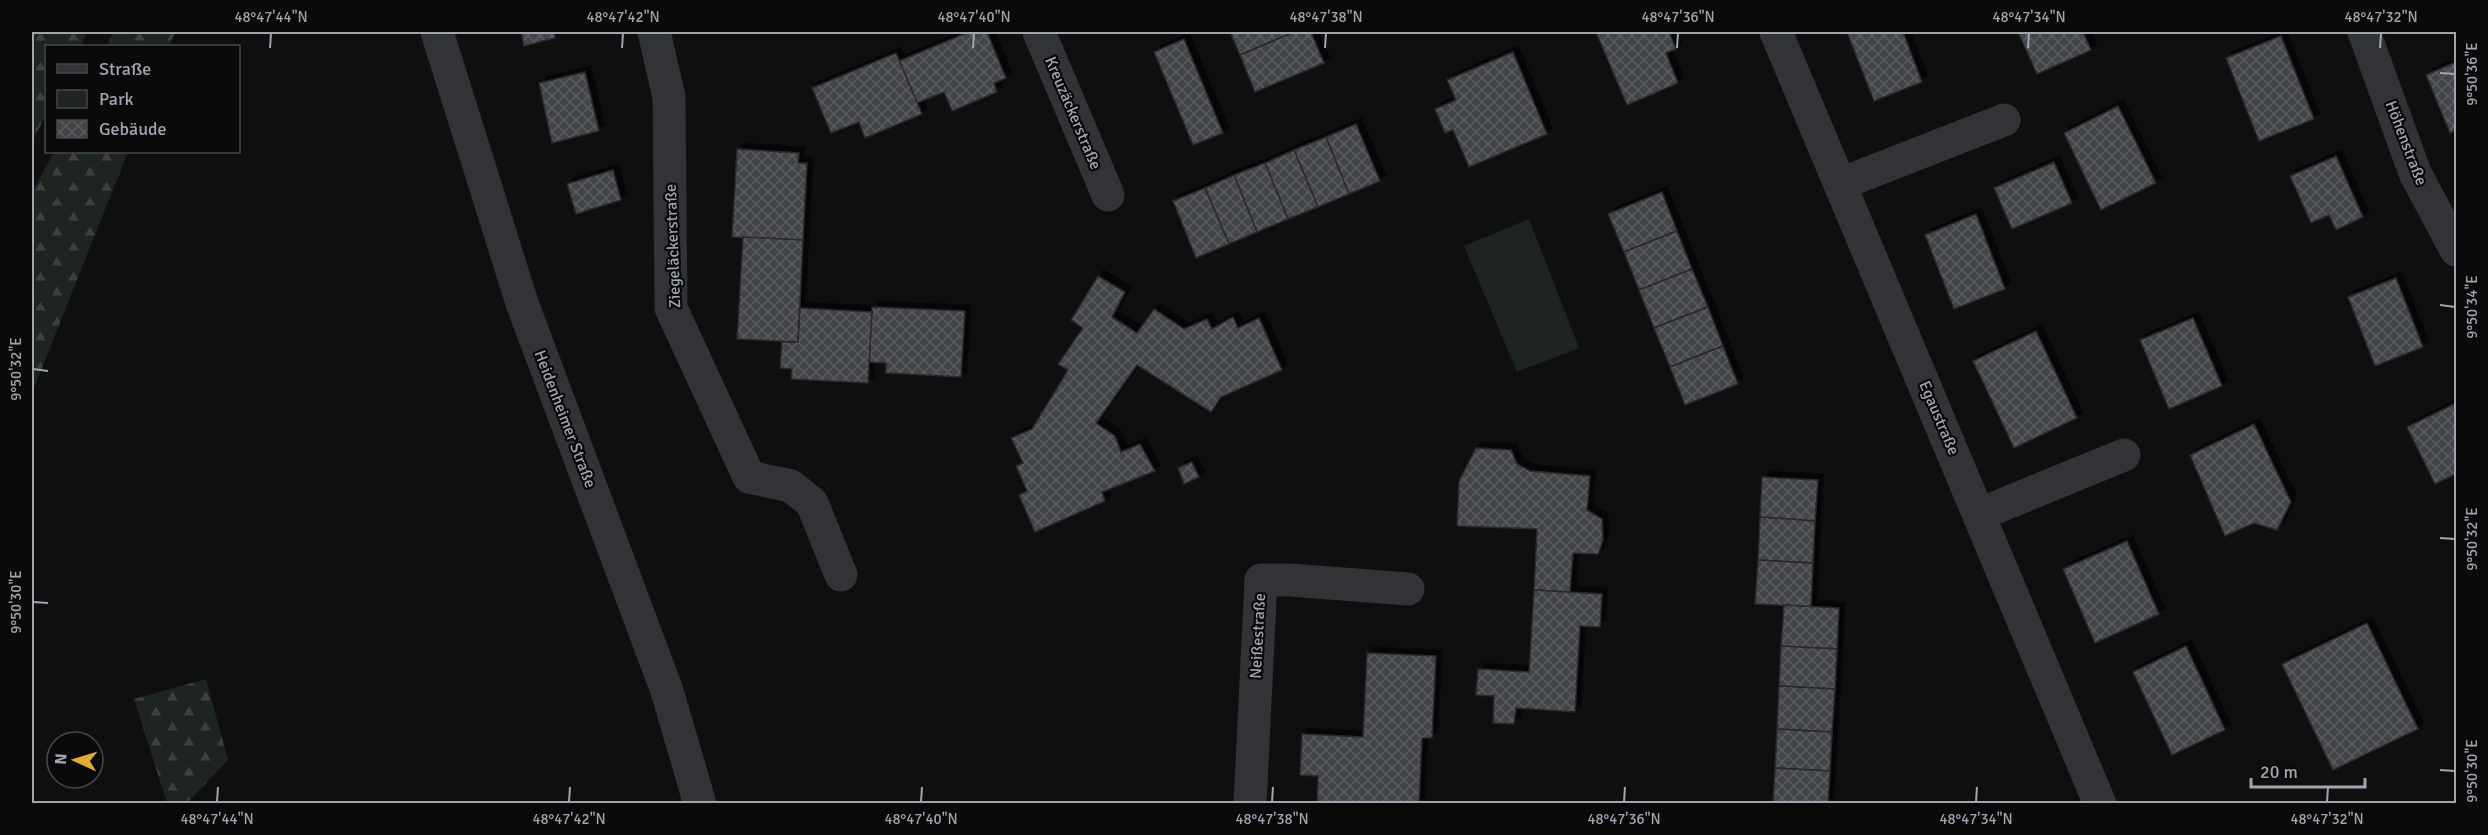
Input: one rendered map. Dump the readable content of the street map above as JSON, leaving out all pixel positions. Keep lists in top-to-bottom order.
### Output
{
  "streets": {
    "street": [
      "Kreuzäckerstraße",
      "Höhenstraße",
      "Ziegeläckerstraße",
      "Egaustraße",
      "Heidenheimer Straße",
      "Neißestraße"
    ]
  },
  "legend": ["Straße", "Park", "Gebäude"],
  "scale_bar": "20 m",
  "north": "left",
  "coordinates": [
    "48°47'44\"N",
    "48°47'42\"N",
    "48°47'40\"N",
    "48°47'38\"N",
    "48°47'36\"N",
    "48°47'34\"N",
    "48°47'32\"N",
    "9°50'36\"E",
    "9°50'34\"E",
    "9°50'32\"E",
    "9°50'30\"E"
  ]
}
